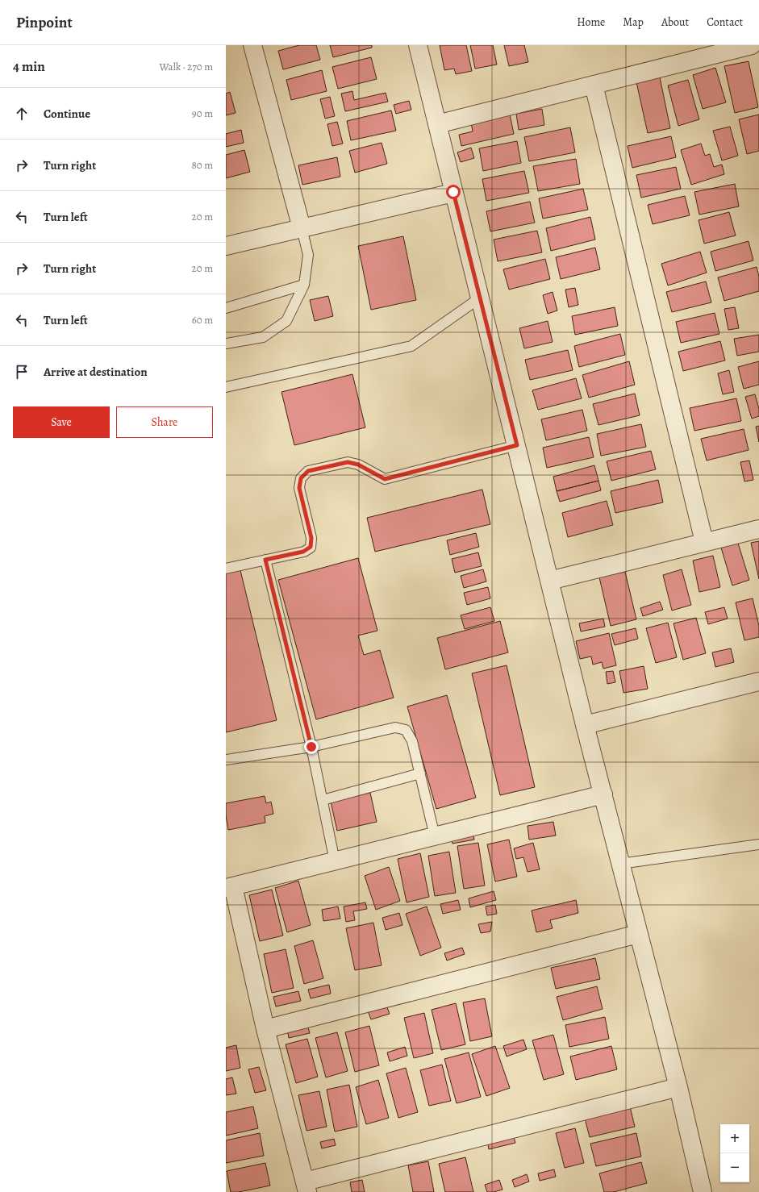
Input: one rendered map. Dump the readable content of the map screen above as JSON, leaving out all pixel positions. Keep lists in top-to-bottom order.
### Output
{
  "page": {
    "header": "Pinpoint",
    "nav": [
      "Home",
      "Map",
      "About",
      "Contact"
    ],
    "heading": ["4 min", "Walk · 270 m"],
    "list": [
      ["Continue", "90 m"],
      ["Turn right", "80 m"],
      ["Turn left", "20 m"],
      ["Turn right", "20 m"],
      ["Turn left", "60 m"],
      "Arrive at destination"
    ],
    "buttons": ["Save", "Share"],
    "map_buttons": ["+", "−"]
  }
}
